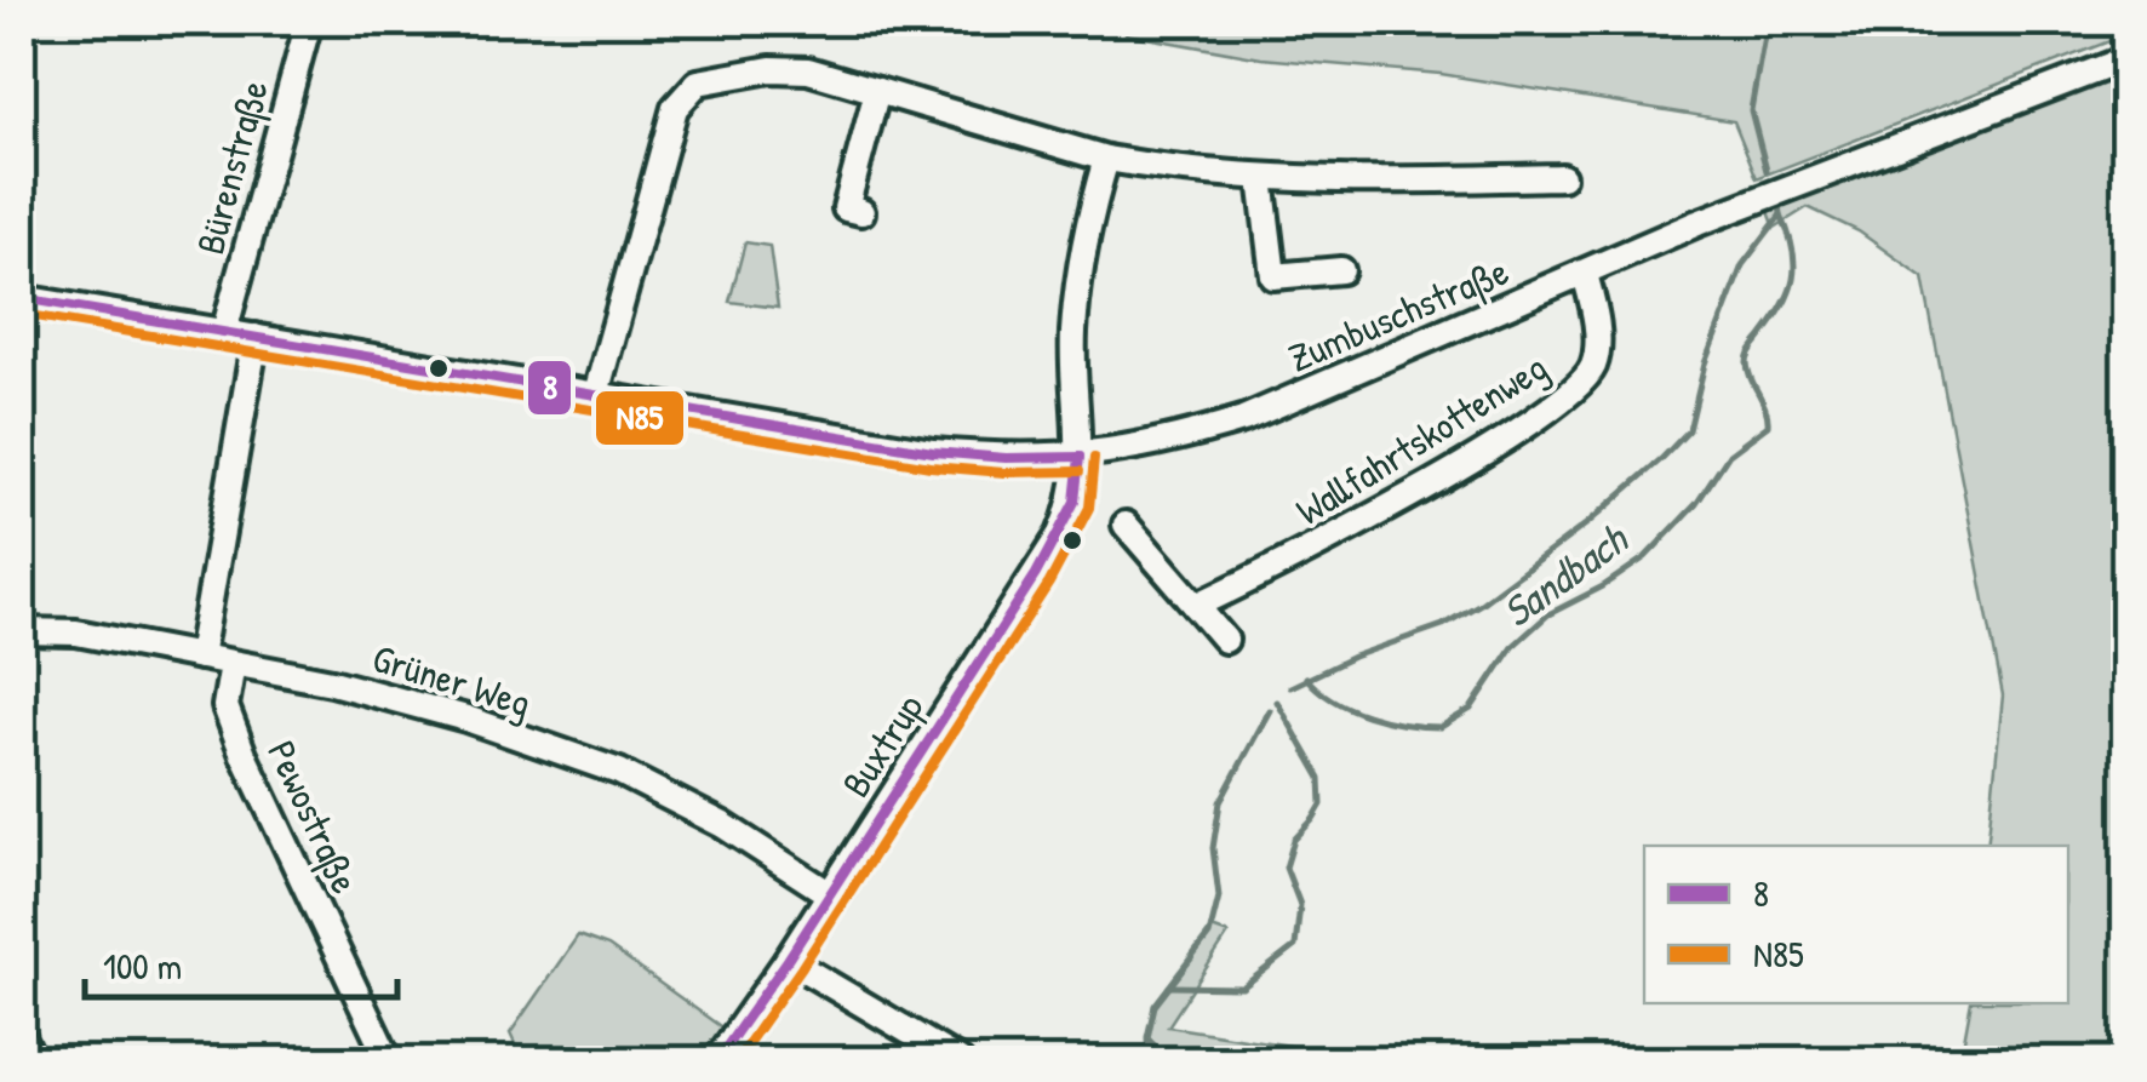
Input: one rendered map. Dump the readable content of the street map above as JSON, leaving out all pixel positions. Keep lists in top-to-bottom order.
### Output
{
  "streets": {
    "street": [
      "Bürenstraße",
      "Zumbuschstraße",
      "Wallfahrtskottenweg",
      "Grüner Weg",
      "Buxtrup",
      "Pewostraße"
    ]
  },
  "crossings": [
    ["Bürenstraße", "Zumbuschstraße"],
    ["Zumbuschstraße", "Wallfahrtskottenweg"],
    ["Zumbuschstraße", "Buxtrup"],
    ["Grüner Weg", "Buxtrup"],
    ["Grüner Weg", "Pewostraße"]
  ],
  "water": ["Sandbach"],
  "lines": ["transit line 8", "transit line N85"],
  "legend": ["8", "N85"],
  "scale_bar": "100 m"
}
